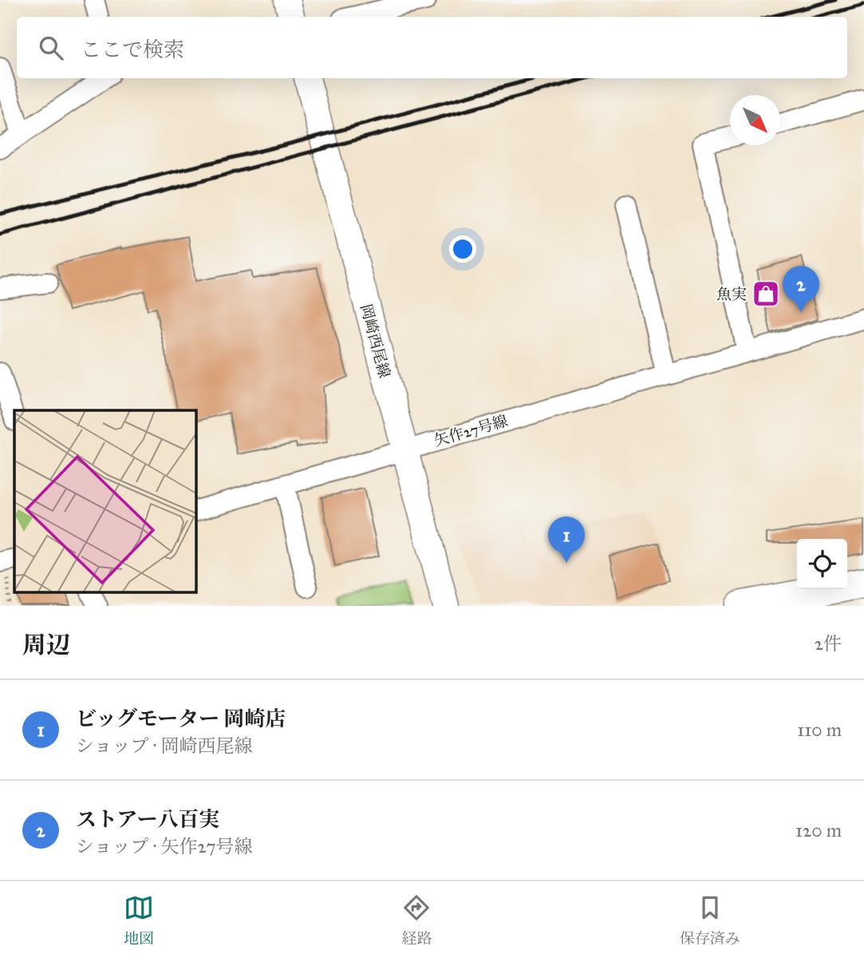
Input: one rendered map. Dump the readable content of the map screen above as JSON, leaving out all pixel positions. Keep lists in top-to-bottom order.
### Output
{
  "streets": {
    "main road": ["岡崎西尾線"],
    "street": ["矢作27号線"]
  },
  "crossings": [
    ["岡崎西尾線", "矢作27号線"]
  ],
  "places": {
    "shop": ["魚実"]
  },
  "north": "bottom right",
  "page": {
    "search": "ここで検索",
    "pins": ["2", "1"],
    "heading": ["周辺", "2件"],
    "list": [
      {
        "mark": "1",
        "name": "ビッグモーター 岡崎店",
        "note": "ショップ · 岡崎西尾線",
        "value": "110 m"
      },
      {
        "mark": "2",
        "name": "ストアー八百実",
        "note": "ショップ · 矢作27号線",
        "value": "120 m"
      }
    ],
    "nav": ["地図", "経路", "保存済み"]
  }
}
